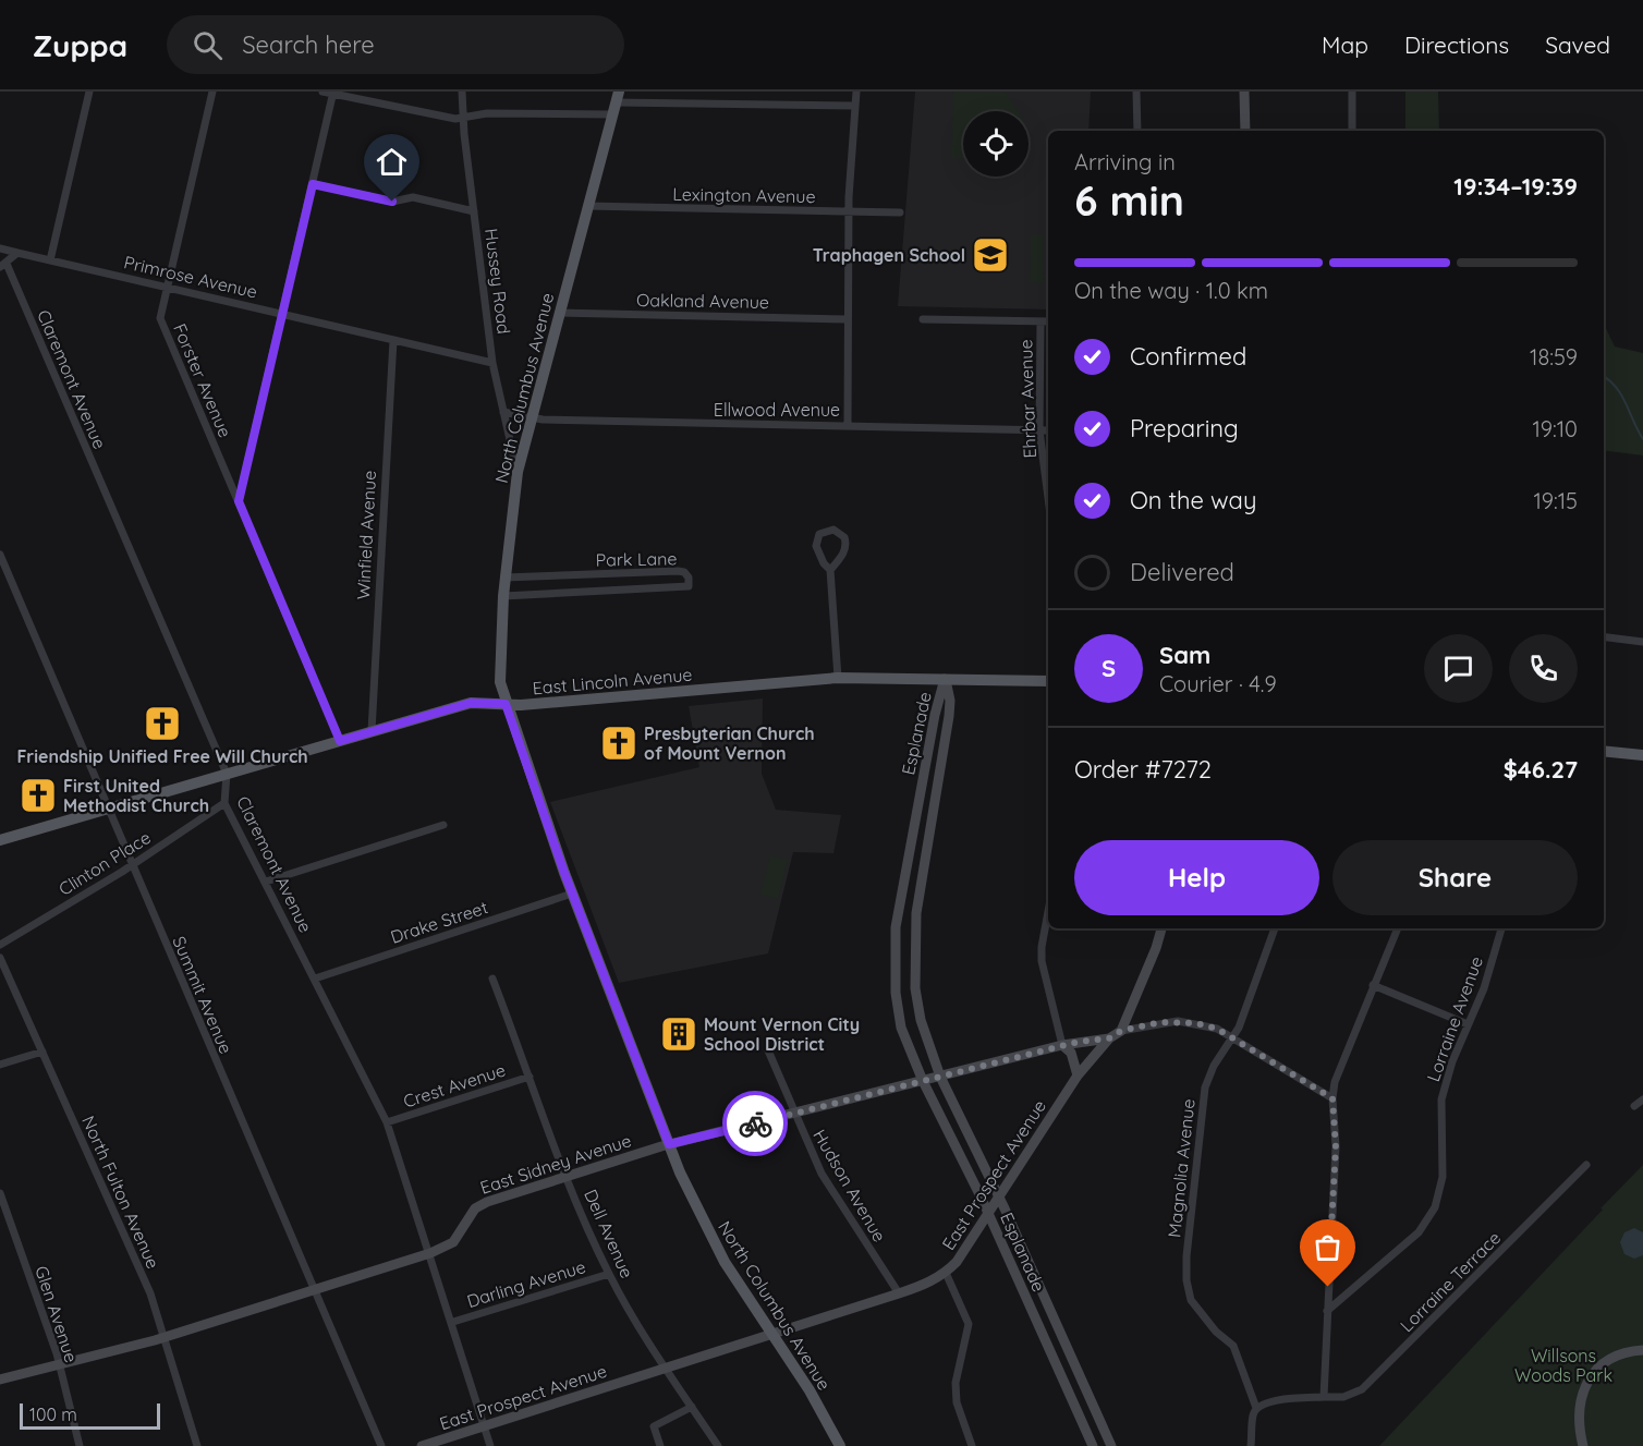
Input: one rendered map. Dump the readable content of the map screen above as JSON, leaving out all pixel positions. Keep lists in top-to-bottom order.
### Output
{
  "streets": {
    "main road": ["North Columbus Avenue", "East Lincoln Avenue"],
    "street": [
      "Lexington Avenue",
      "Primrose Avenue",
      "Hussey Road",
      "Oakland Avenue",
      "Claremont Avenue",
      "Forster Avenue",
      "Ehrbar Avenue",
      "Ellwood Avenue",
      "Winfield Avenue",
      "Park Lane",
      "Esplanade",
      "Clinton Place",
      "Drake Street",
      "Summit Avenue",
      "Lorraine Avenue",
      "Crest Avenue",
      "East Sidney Avenue",
      "Magnolia Avenue",
      "East Prospect Avenue",
      "Hudson Avenue",
      "North Fulton Avenue",
      "Dell Avenue",
      "Lorraine Terrace",
      "Darling Avenue",
      "Glen Avenue"
    ]
  },
  "crossings": [
    ["Lexington Avenue", "North Columbus Avenue"],
    ["Primrose Avenue", "Hussey Road"],
    ["Primrose Avenue", "Forster Avenue"],
    ["Primrose Avenue", "Winfield Avenue"],
    ["Hussey Road", "North Columbus Avenue"],
    ["Hussey Road", "Ellwood Avenue"],
    ["Oakland Avenue", "North Columbus Avenue"],
    ["Claremont Avenue", "East Lincoln Avenue"],
    ["Claremont Avenue", "Clinton Place"],
    ["Claremont Avenue", "Drake Street"],
    ["Claremont Avenue", "Crest Avenue"],
    ["Claremont Avenue", "East Sidney Avenue"],
    ["Claremont Avenue", "East Prospect Avenue"],
    ["Claremont Avenue", "Darling Avenue"],
    ["Forster Avenue", "East Lincoln Avenue"],
    ["North Columbus Avenue", "Ellwood Avenue"],
    ["North Columbus Avenue", "Park Lane"],
    ["North Columbus Avenue", "East Lincoln Avenue"],
    ["North Columbus Avenue", "Drake Street"],
    ["North Columbus Avenue", "East Sidney Avenue"],
    ["North Columbus Avenue", "East Prospect Avenue"],
    ["Ehrbar Avenue", "Ellwood Avenue"],
    ["Winfield Avenue", "East Lincoln Avenue"],
    ["East Lincoln Avenue", "Esplanade"],
    ["East Lincoln Avenue", "Summit Avenue"],
    ["Esplanade", "East Sidney Avenue"],
    ["Esplanade", "East Prospect Avenue"],
    ["Clinton Place", "Summit Avenue"],
    ["Summit Avenue", "East Sidney Avenue"],
    ["Crest Avenue", "Dell Avenue"],
    ["East Sidney Avenue", "East Prospect Avenue"],
    ["East Sidney Avenue", "Hudson Avenue"],
    ["East Sidney Avenue", "North Fulton Avenue"],
    ["East Sidney Avenue", "Dell Avenue"],
    ["East Sidney Avenue", "Glen Avenue"],
    ["Magnolia Avenue", "East Prospect Avenue"],
    ["East Prospect Avenue", "Hudson Avenue"],
    ["East Prospect Avenue", "Dell Avenue"],
    ["Dell Avenue", "Darling Avenue"]
  ],
  "parks": ["Willsons Woods Park"],
  "places": {
    "school or university": ["Traphagen School"],
    "church": ["Friendship Unified Free Will Church", "Presbyterian Church of Mount Vernon", "First United Methodist Church"],
    "building": ["Mount Vernon City School District"]
  },
  "scale_bar": "100 m",
  "page": {
    "header": "Zuppa",
    "search": "Search here",
    "nav": ["Map", "Directions", "Saved"],
    "heading": ["6 min", "Arriving in", "19:34–19:39"],
    "panel": [
      "Sam",
      "Courier · 4.9",
      "Order #7272",
      "$46.27"
    ],
    "bar": "On the way · 1.0 km",
    "list": [
      ["Confirmed", "18:59"],
      ["Preparing", "19:10"],
      ["On the way", "19:15"],
      "Delivered"
    ],
    "round": "S",
    "buttons": ["Help", "Share"],
    "scale": "100 m"
  }
}
